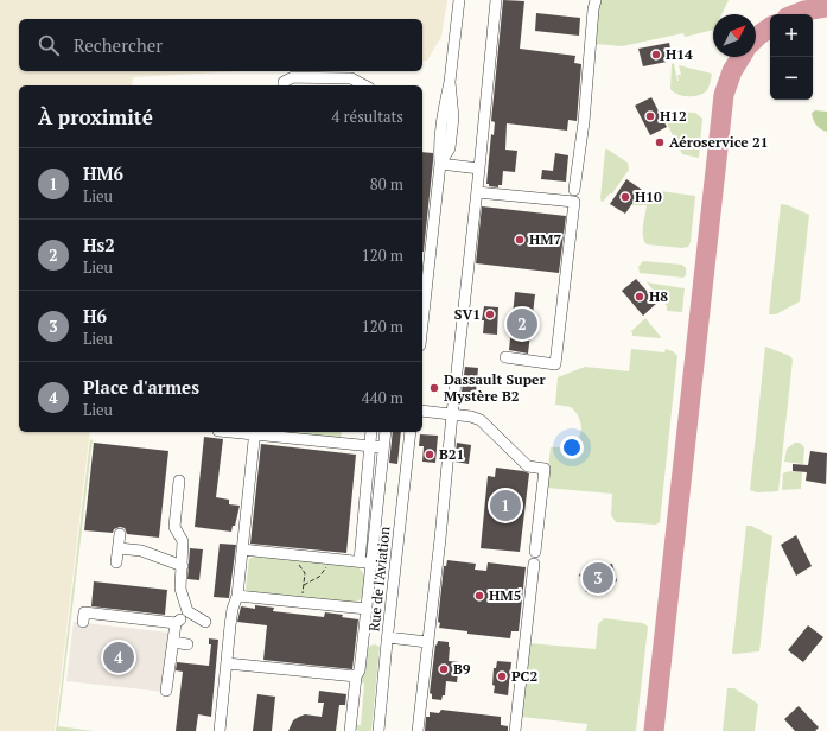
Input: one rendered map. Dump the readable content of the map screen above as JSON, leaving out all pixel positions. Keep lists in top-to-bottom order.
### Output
{
  "streets": {
    "street": ["Rue de l'Aviation"]
  },
  "places": [
    "H14",
    "H12",
    "Aéroservice 21",
    "H10",
    "HM7",
    "H8",
    "SV1",
    "Dassault Super Mystère B2",
    "B21",
    "HM5",
    "B9",
    "PC2"
  ],
  "north": "top right",
  "page": {
    "map_buttons": ["+", "−"],
    "search": "Rechercher",
    "heading": ["À proximité", "4 résultats"],
    "list": [
      {
        "mark": "1",
        "name": "HM6",
        "note": "Lieu",
        "value": "80 m"
      },
      {
        "mark": "2",
        "name": "Hs2",
        "note": "Lieu",
        "value": "120 m"
      },
      {
        "mark": "3",
        "name": "H6",
        "note": "Lieu",
        "value": "120 m"
      },
      {
        "mark": "4",
        "name": "Place d'armes",
        "note": "Lieu",
        "value": "440 m"
      }
    ],
    "pins": [
      "2",
      "1",
      "3",
      "4"
    ]
  }
}
